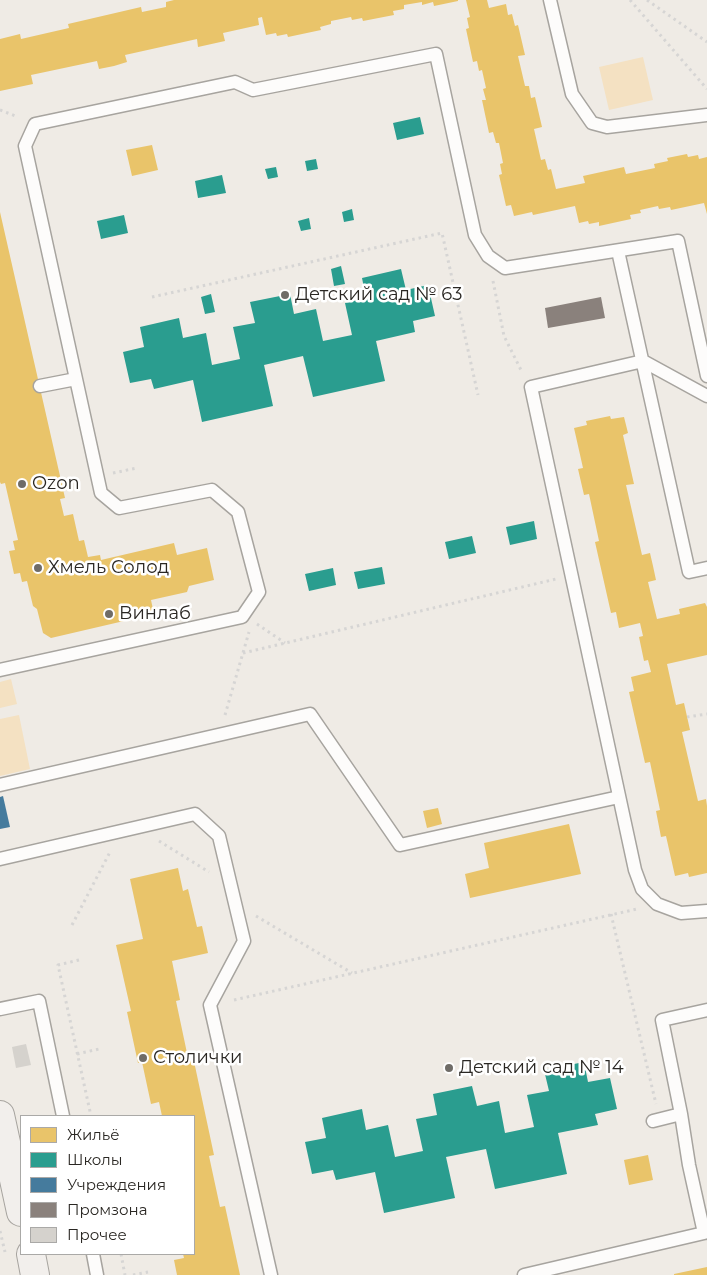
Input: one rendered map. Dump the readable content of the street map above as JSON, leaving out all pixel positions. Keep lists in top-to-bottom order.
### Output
{
  "places": [
    "Детский сад № 63",
    "Ozon",
    "Хмель Солод",
    "Винлаб",
    "Столички",
    "Детский сад № 14"
  ],
  "legend": [
    "Жильё",
    "Школы",
    "Учреждения",
    "Промзона",
    "Прочее"
  ]
}
